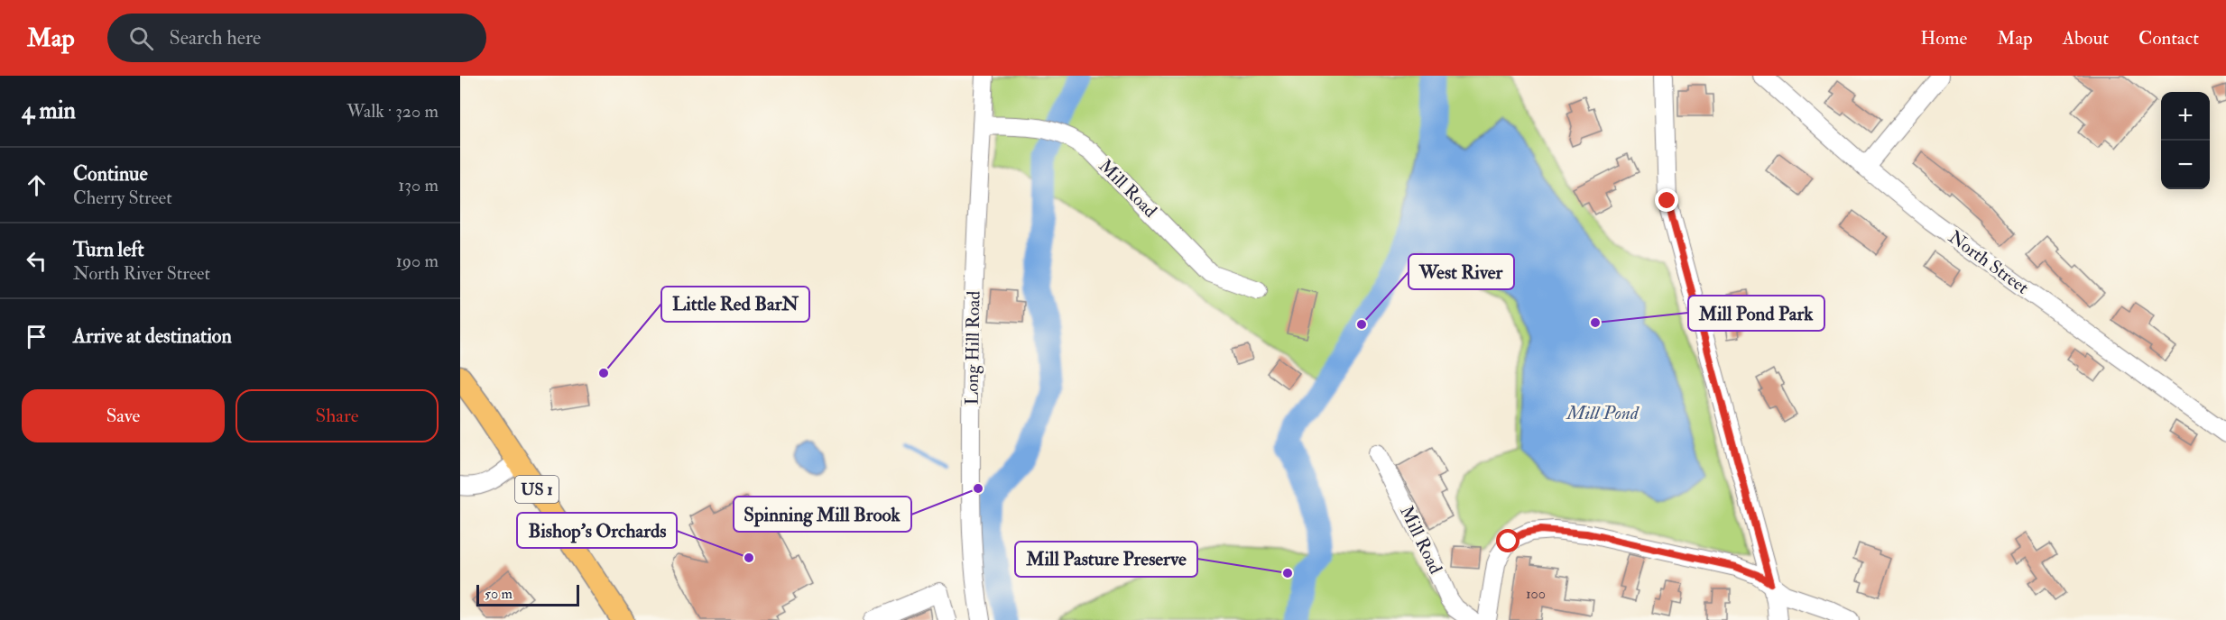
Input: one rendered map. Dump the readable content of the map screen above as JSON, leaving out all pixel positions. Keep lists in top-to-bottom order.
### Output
{
  "streets": {
    "main road": ["US 1"],
    "street": ["Mill Road", "North Street", "Long Hill Road"]
  },
  "crossings": [
    ["Mill Road", "Long Hill Road"]
  ],
  "water": ["Mill Pond"],
  "places": [
    "Mill Pond Park",
    "West River",
    "Little Red BarN",
    "Spinning Mill Brook",
    "Bishop's Orchards",
    "Mill Pasture Preserve"
  ],
  "house_numbers": ["100"],
  "scale_bar": "50 m",
  "page": {
    "header": "Map",
    "search": "Search here",
    "nav": [
      "Home",
      "Map",
      "About",
      "Contact"
    ],
    "heading": ["4 min", "Walk · 320 m"],
    "map_buttons": ["+", "−"],
    "list": [
      ["Continue", "Cherry Street", "130 m"],
      ["Turn left", "North River Street", "190 m"],
      "Arrive at destination"
    ],
    "buttons": ["Save", "Share"],
    "scale": "50 m"
  }
}
